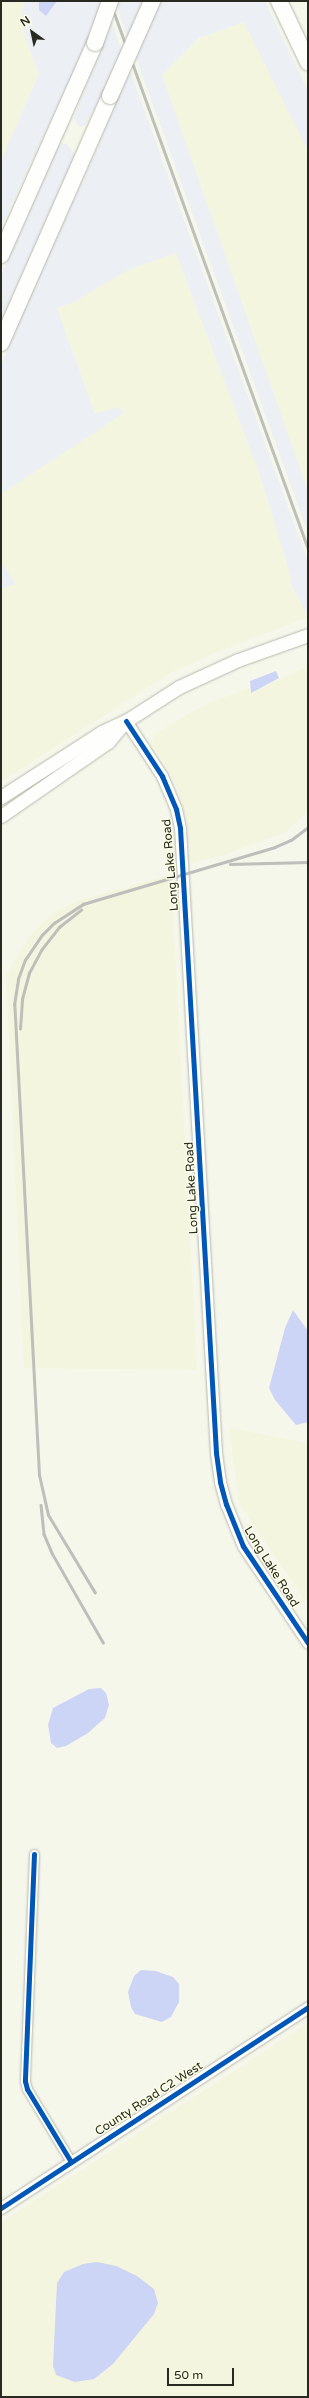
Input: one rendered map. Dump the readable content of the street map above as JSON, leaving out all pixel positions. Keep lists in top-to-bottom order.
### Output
{
  "streets": {
    "street": ["Long Lake Road", "County Road C2 West"]
  },
  "scale_bar": "50 m",
  "north": "top left"
}
